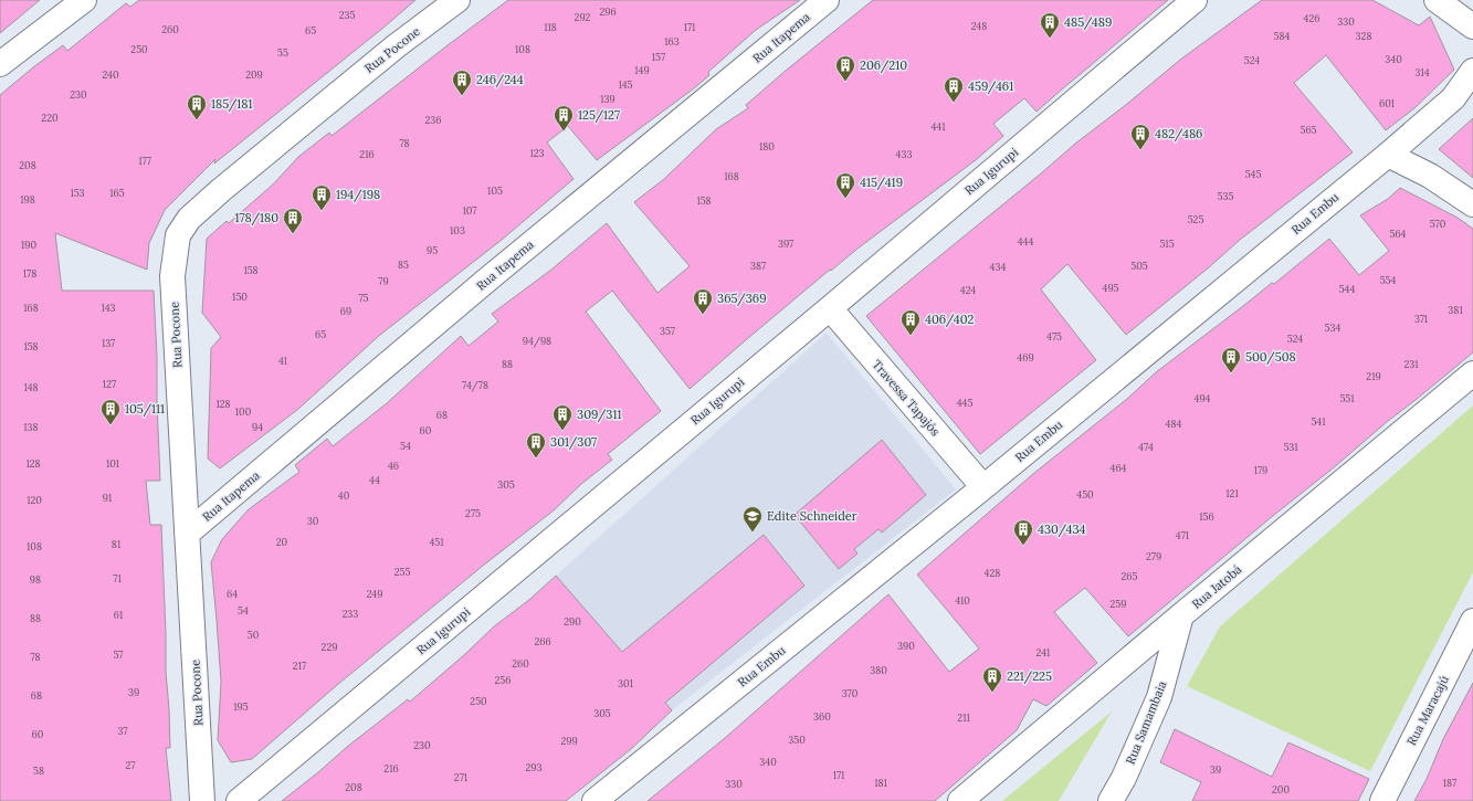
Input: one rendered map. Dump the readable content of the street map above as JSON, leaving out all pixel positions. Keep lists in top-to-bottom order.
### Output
{
  "streets": {
    "street": [
      "Rua Itapema",
      "Rua Pocone",
      "Rua Igurupi",
      "Rua Embu",
      "Travessa Tapajós",
      "Rua Jatobá",
      "Rua Maracajú",
      "Rua Samambaia"
    ]
  },
  "crossings": [
    ["Rua Itapema", "Rua Pocone"],
    ["Rua Igurupi", "Travessa Tapajós"],
    ["Rua Embu", "Travessa Tapajós"],
    ["Rua Jatobá", "Rua Samambaia"]
  ],
  "places": {
    "building": [
      "485/489",
      "206/210",
      "246/244",
      "459/461",
      "185/181",
      "125/127",
      "482/486",
      "415/419",
      "194/198",
      "178/180",
      "365/369",
      "406/402",
      "500/508",
      "105/111",
      "309/311",
      "301/307",
      "430/434",
      "221/225"
    ],
    "school or university": ["Edite Schneider"]
  },
  "house_numbers": [
    "296",
    "235",
    "292",
    "426",
    "330",
    "248",
    "118",
    "171",
    "260",
    "65",
    "584",
    "328",
    "163",
    "250",
    "108",
    "55",
    "157",
    "340",
    "524",
    "149",
    "314",
    "240",
    "209",
    "145",
    "230",
    "139",
    "601",
    "220",
    "236",
    "441",
    "565",
    "78",
    "180",
    "123",
    "216",
    "433",
    "177",
    "208",
    "545",
    "168",
    "105",
    "153",
    "165",
    "535",
    "198",
    "158",
    "107",
    "525",
    "570",
    "103",
    "564",
    "444",
    "397",
    "515",
    "190",
    "95",
    "85",
    "387",
    "505",
    "434",
    "158",
    "178",
    "554",
    "79",
    "495",
    "544",
    "424",
    "150",
    "75",
    "168",
    "143",
    "381",
    "69",
    "371",
    "534",
    "357",
    "65",
    "475",
    "524",
    "94/98",
    "137",
    "158",
    "469",
    "41",
    "88",
    "231",
    "219",
    "127",
    "74/78",
    "148",
    "494",
    "551",
    "445",
    "128",
    "100",
    "68",
    "541",
    "484",
    "138",
    "94",
    "60",
    "54",
    "474",
    "531",
    "128",
    "101",
    "46",
    "464",
    "179",
    "44",
    "305",
    "121",
    "450",
    "40",
    "91",
    "120",
    "275",
    "156",
    "30",
    "471",
    "20",
    "451",
    "81",
    "108",
    "279",
    "255",
    "428",
    "265",
    "71",
    "98",
    "64",
    "249",
    "410",
    "259",
    "54",
    "233",
    "61",
    "88",
    "290",
    "50",
    "266",
    "390",
    "229",
    "241",
    "57",
    "78",
    "260",
    "217",
    "380",
    "256",
    "301",
    "39",
    "370",
    "68",
    "250",
    "195",
    "305",
    "360",
    "211",
    "37",
    "60",
    "350",
    "299",
    "230",
    "340",
    "27",
    "293",
    "216",
    "39",
    "58",
    "171",
    "271",
    "181",
    "187",
    "330",
    "208",
    "200"
  ]
}
